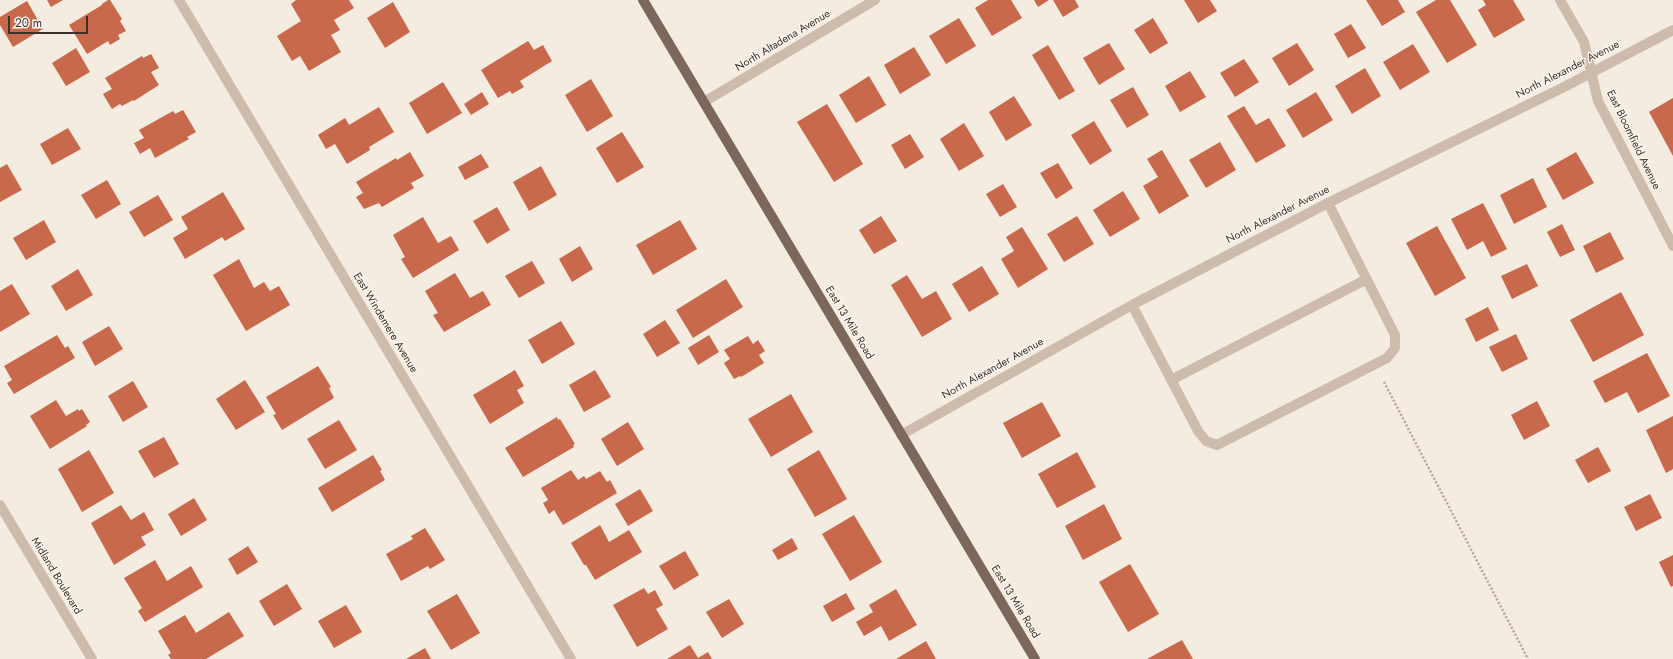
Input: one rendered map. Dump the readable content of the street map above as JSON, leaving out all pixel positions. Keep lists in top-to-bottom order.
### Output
{
  "streets": {
    "main road": ["East 13 Mile Road"],
    "street": [
      "North Altadena Avenue",
      "North Alexander Avenue",
      "East Bloomfield Avenue",
      "East Windemere Avenue",
      "Midland Boulevard"
    ]
  },
  "crossings": [
    ["North Altadena Avenue", "East 13 Mile Road"],
    ["North Alexander Avenue", "East Bloomfield Avenue"],
    ["North Alexander Avenue", "East 13 Mile Road"]
  ],
  "scale_bar": "20 m"
}
